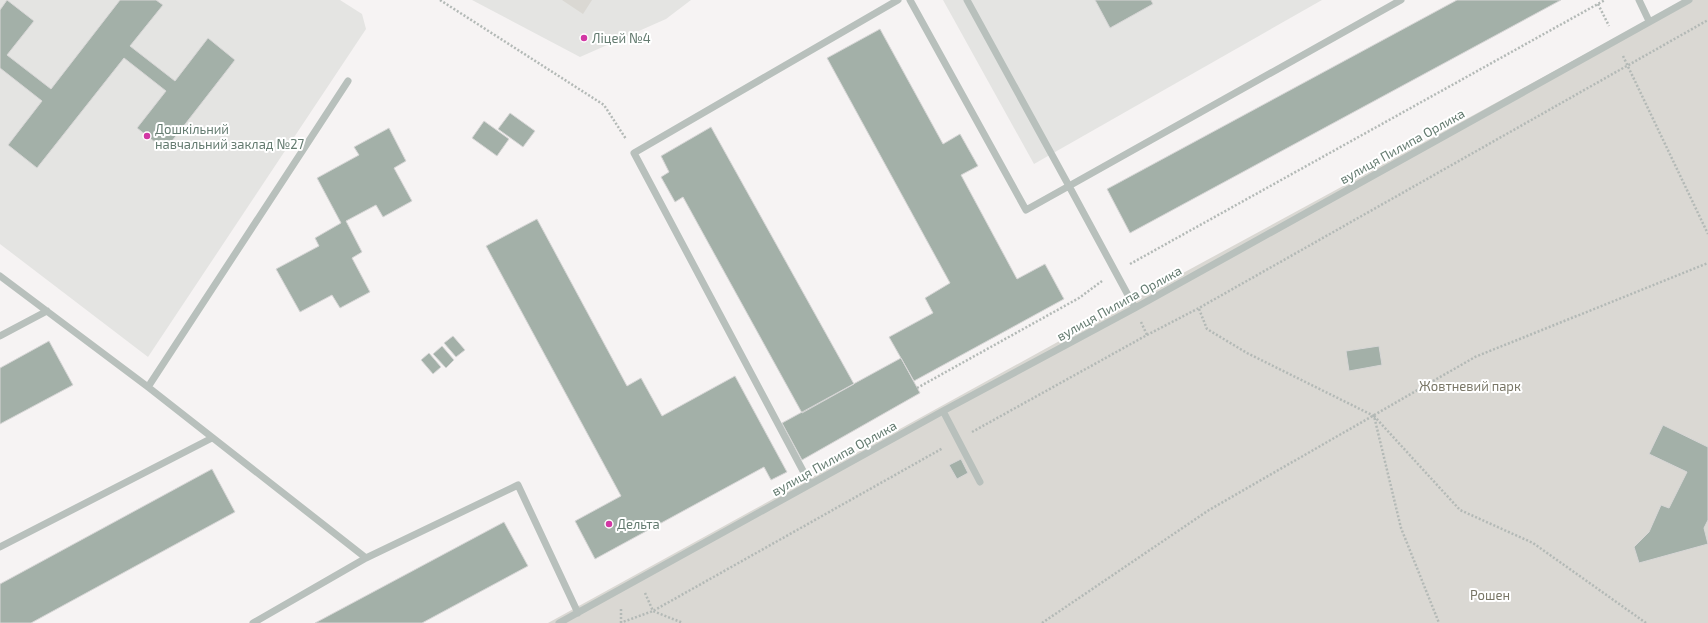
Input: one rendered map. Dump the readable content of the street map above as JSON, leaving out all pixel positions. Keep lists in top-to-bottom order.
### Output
{
  "streets": {
    "street": ["вулиця Пилипа Орлика"]
  },
  "parks": ["Жовтневий парк", "Рошен"],
  "places": ["Ліцей №4", "Дошкільний навчальний заклад №27", "Дельта"]
}
